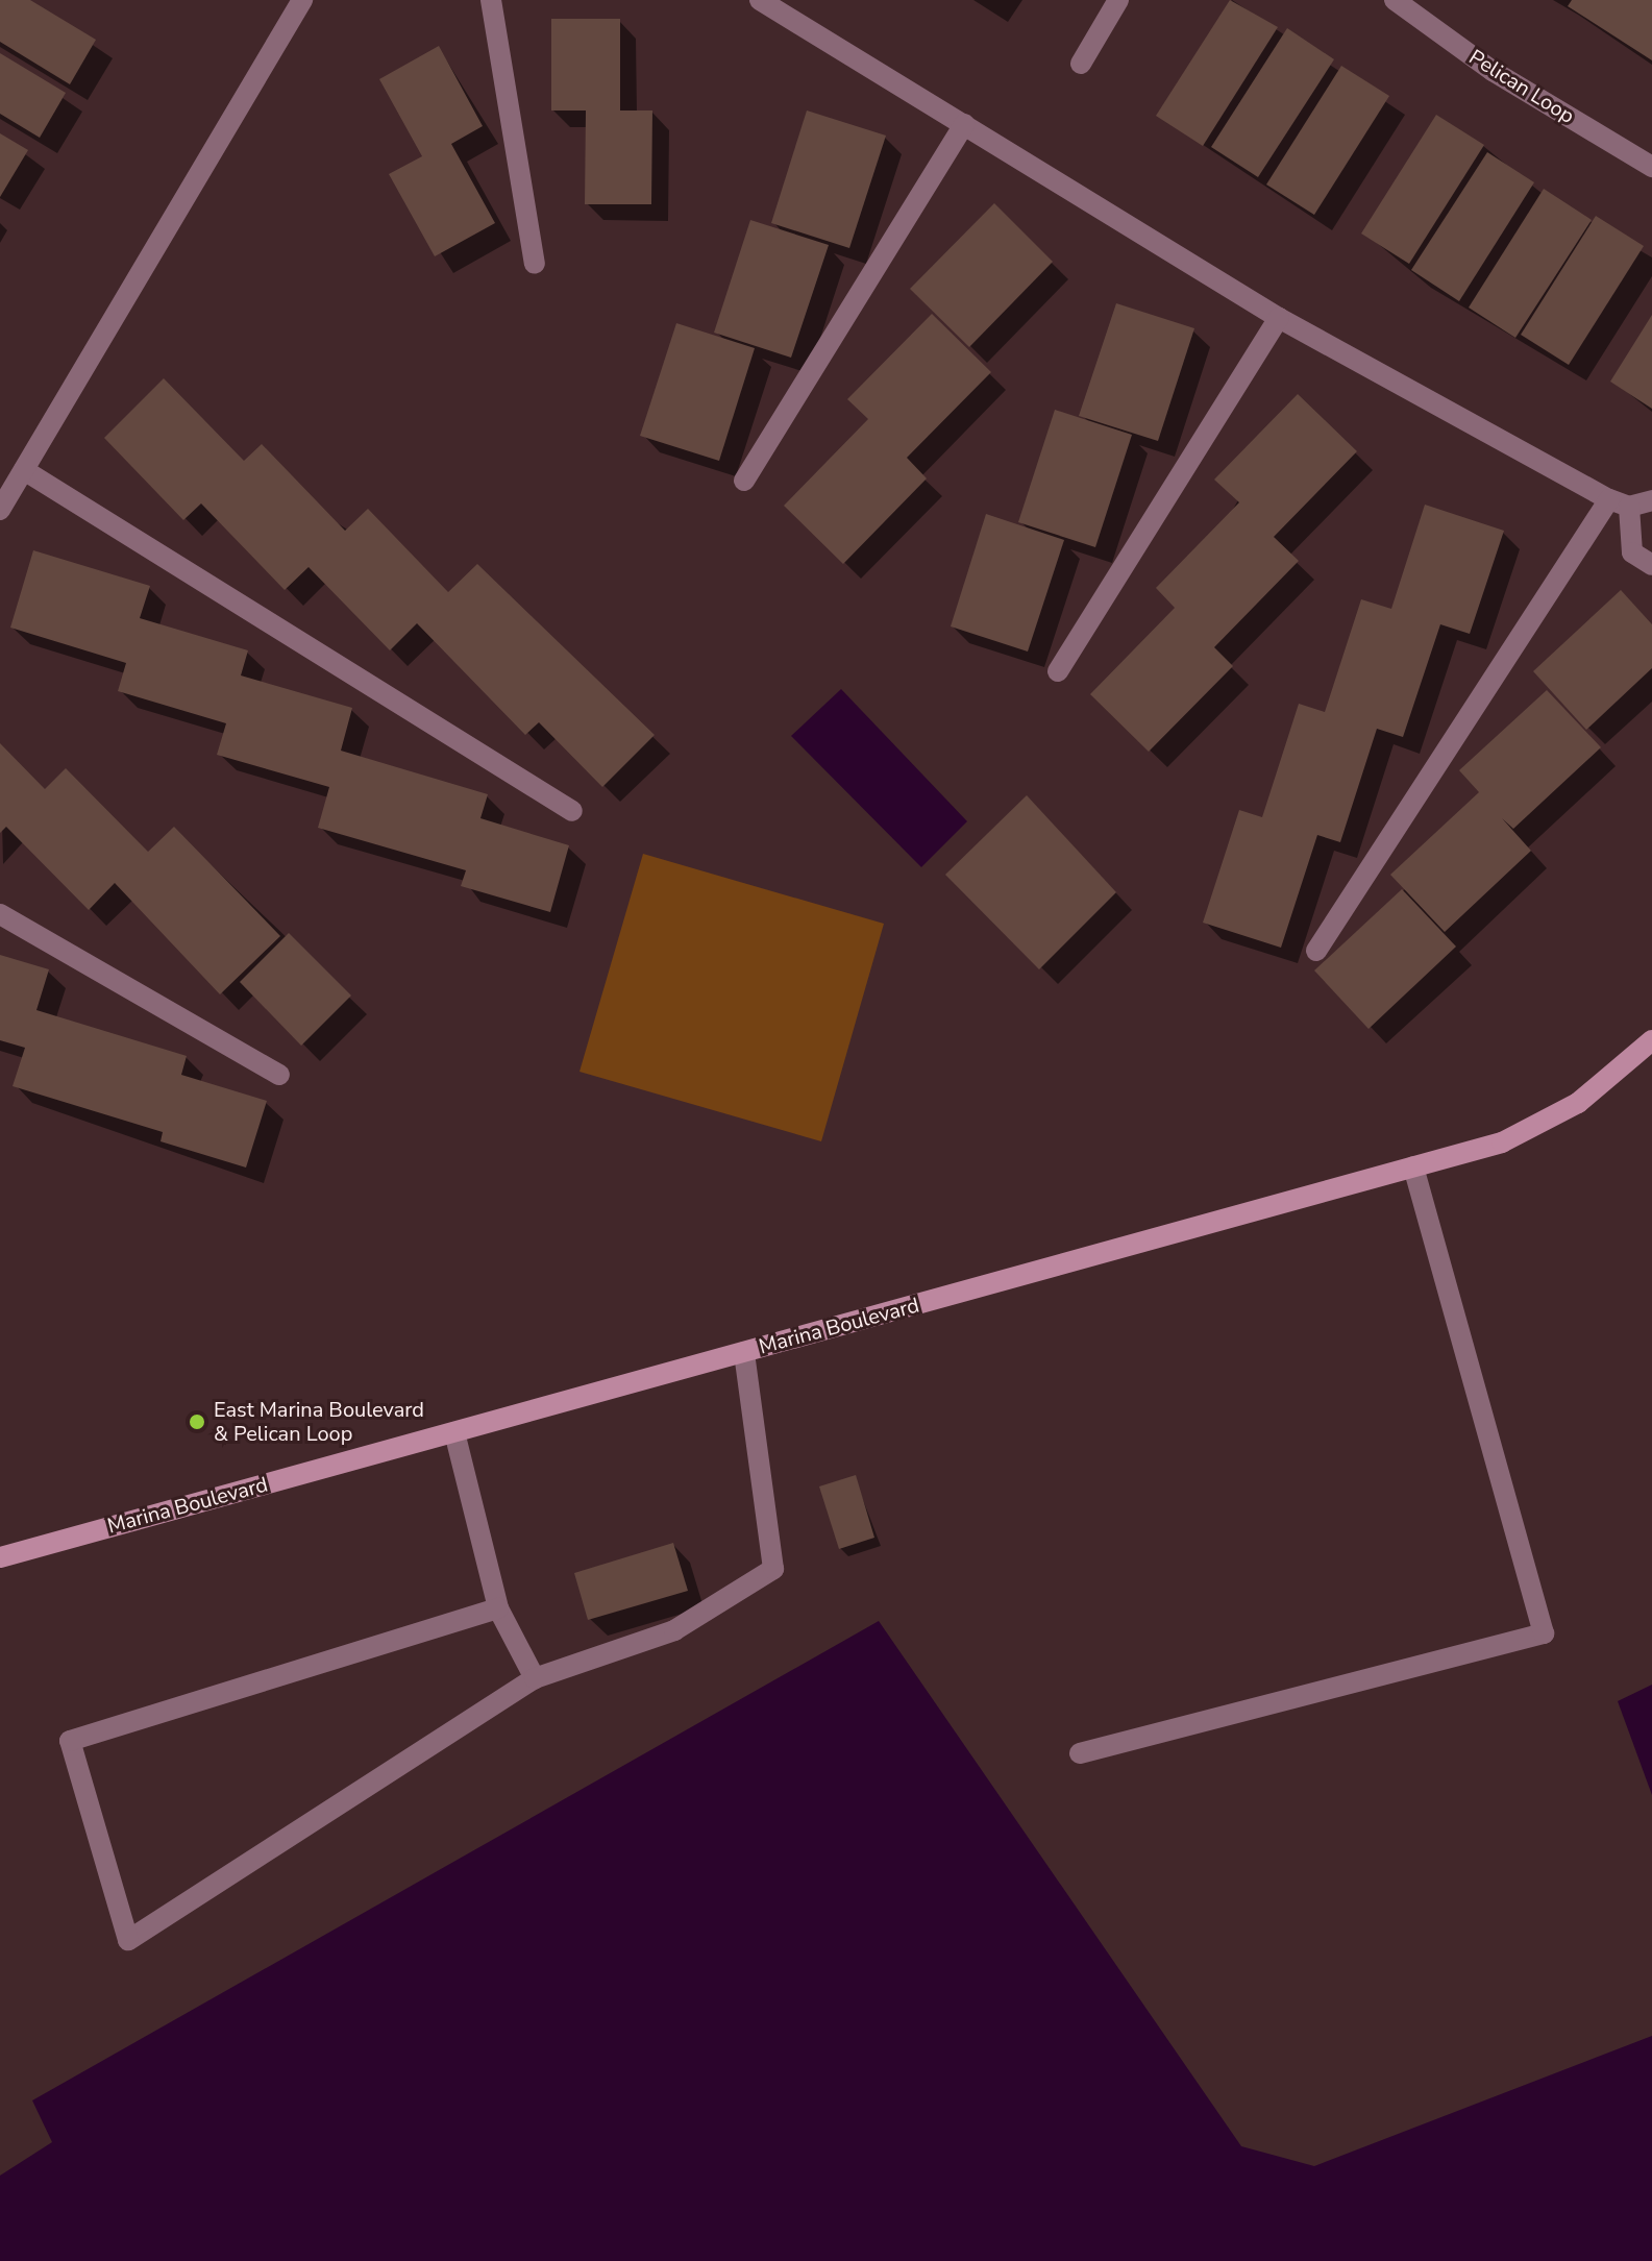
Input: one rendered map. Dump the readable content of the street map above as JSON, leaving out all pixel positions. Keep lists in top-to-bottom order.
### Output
{
  "streets": {
    "street": ["Pelican Loop", "Marina Boulevard"]
  },
  "places": ["East Marina Boulevard & Pelican Loop"]
}
